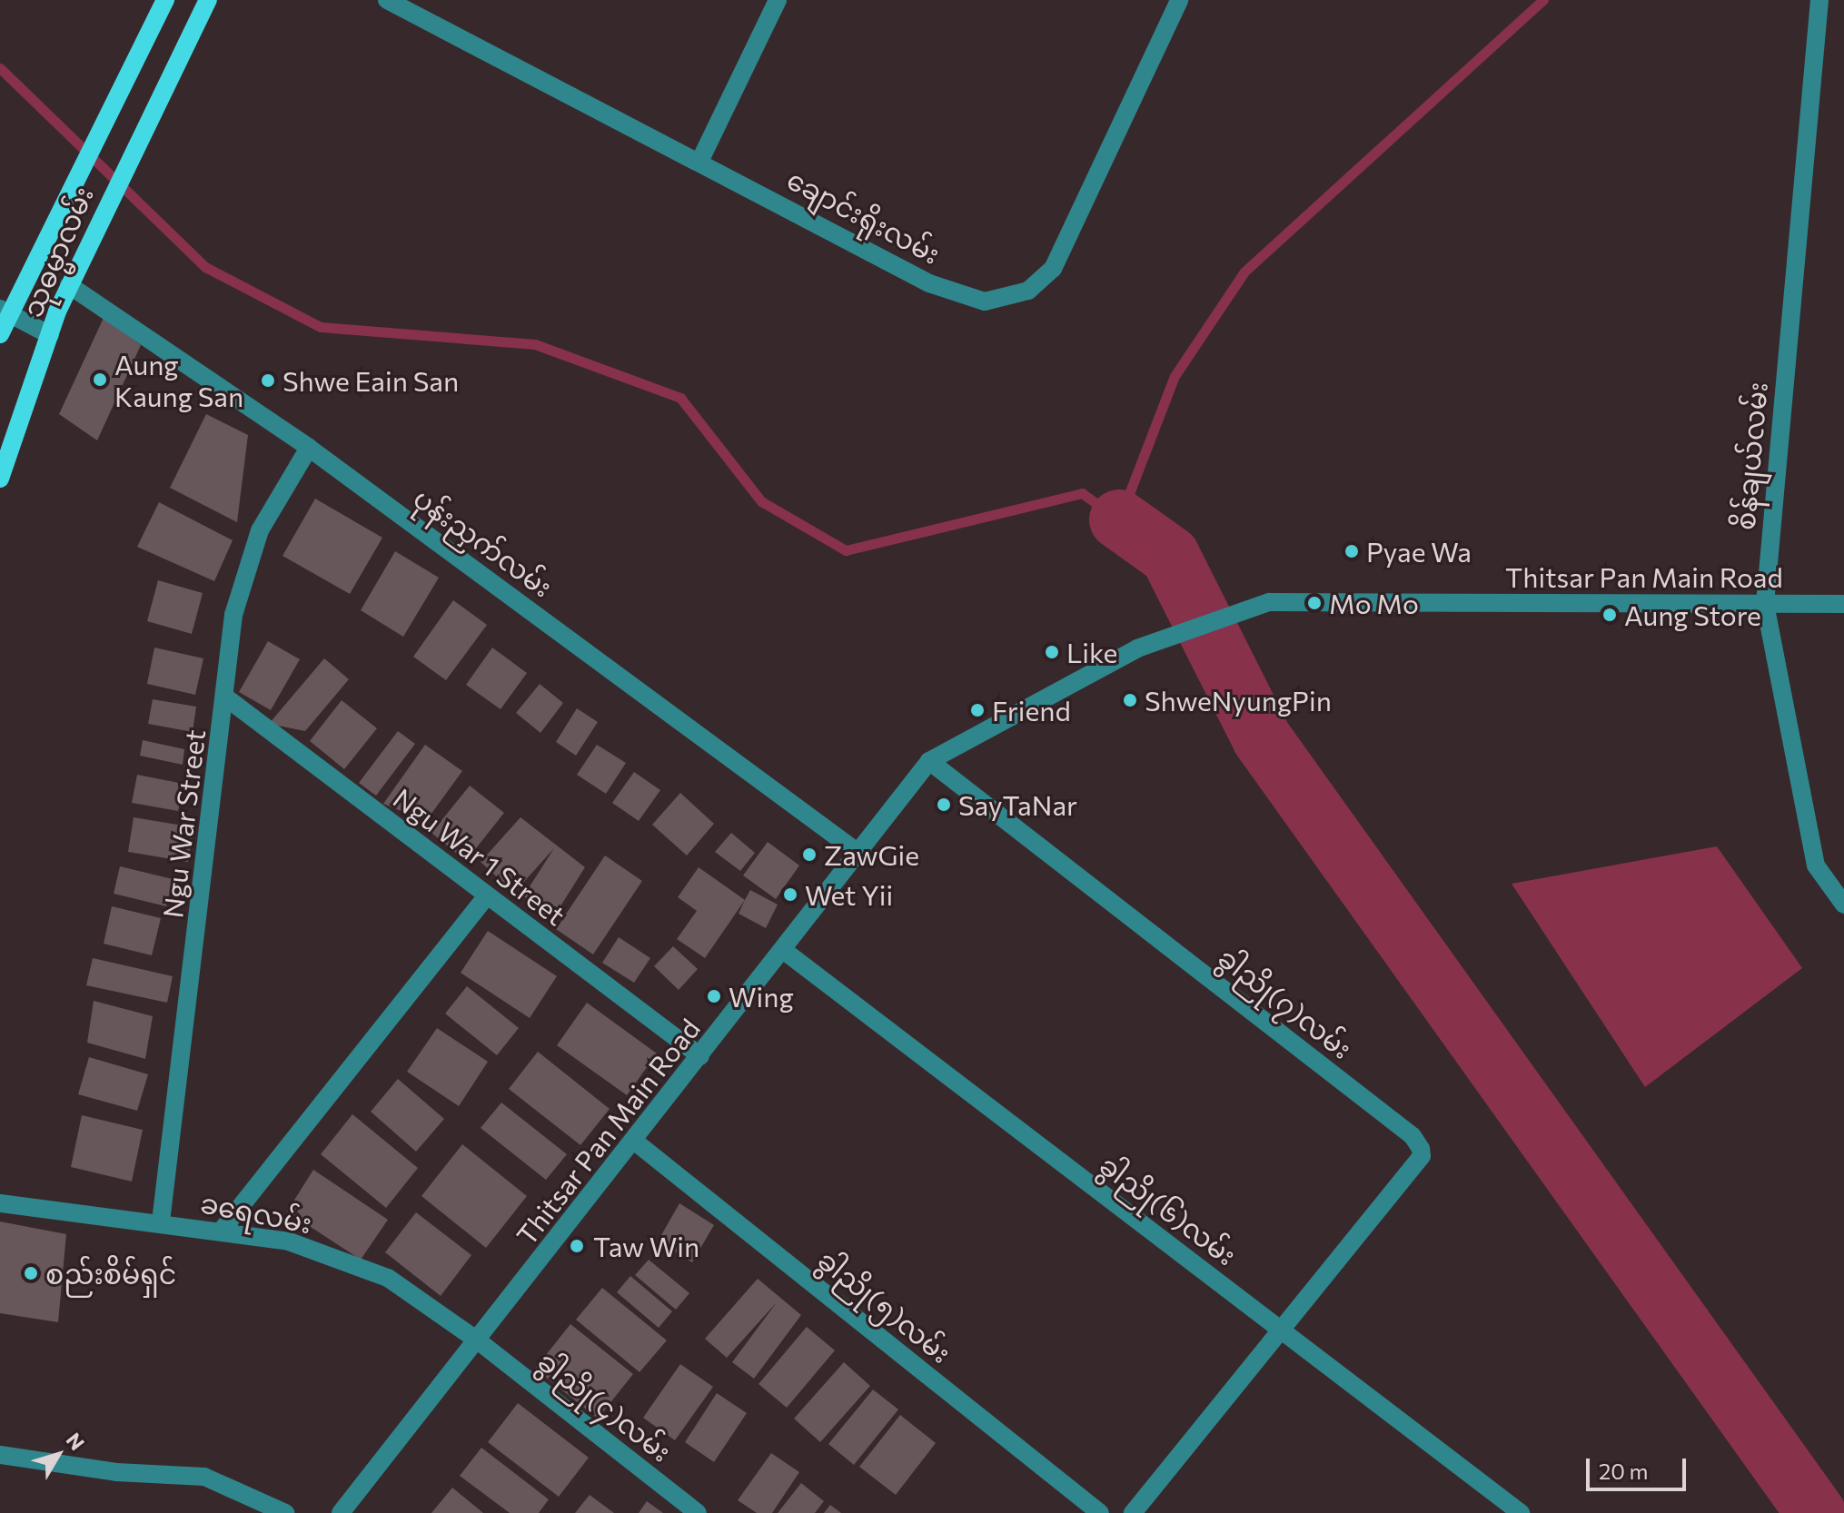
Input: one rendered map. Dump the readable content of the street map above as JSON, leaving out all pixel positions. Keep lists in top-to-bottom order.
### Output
{
  "streets": {
    "main road": ["သုဓမ္မာလမ်း"],
    "street": [
      "ချောင်းရိုးလမ်း",
      "စိန်ချယ်လမ်း",
      "ပုန်းညှက်လမ်း",
      "Thitsar Pan Main Road",
      "Ngu War Street",
      "Ngu War 1 Street",
      "ခွါညို(၇)လမ်း",
      "ခွါညို(၆)လမ်း",
      "ခရေလမ်း",
      "ခွါညို(၅)လမ်း",
      "ခွါညို(၄)လမ်း"
    ]
  },
  "crossings": [
    ["သုဓမ္မာလမ်း", "ပုန်းညှက်လမ်း"],
    ["စိန်ချယ်လမ်း", "Thitsar Pan Main Road"],
    ["ပုန်းညှက်လမ်း", "Thitsar Pan Main Road"],
    ["ပုန်းညှက်လမ်း", "Ngu War Street"],
    ["Thitsar Pan Main Road", "Ngu War 1 Street"],
    ["Thitsar Pan Main Road", "ခွါညို(၇)လမ်း"],
    ["Thitsar Pan Main Road", "ခွါညို(၆)လမ်း"],
    ["Thitsar Pan Main Road", "ခရေလမ်း"],
    ["Thitsar Pan Main Road", "ခွါညို(၅)လမ်း"],
    ["Thitsar Pan Main Road", "ခွါညို(၄)လမ်း"],
    ["Ngu War Street", "Ngu War 1 Street"],
    ["Ngu War Street", "ခရေလမ်း"],
    ["ခွါညို(၇)လမ်း", "ခွါညို(၆)လမ်း"],
    ["ခရေလမ်း", "ခွါညို(၄)လမ်း"]
  ],
  "places": [
    "Aung Kaung San",
    "Shwe Eain San",
    "Pyae Wa",
    "Mo Mo",
    "Aung Store",
    "Like",
    "ShweNyungPin",
    "Friend",
    "SayTaNar",
    "ZawGie",
    "Wet Yii",
    "Wing",
    "Taw Win",
    "စည်းစိမ်ရှင်"
  ],
  "scale_bar": "20 m",
  "north": "top right"
}
